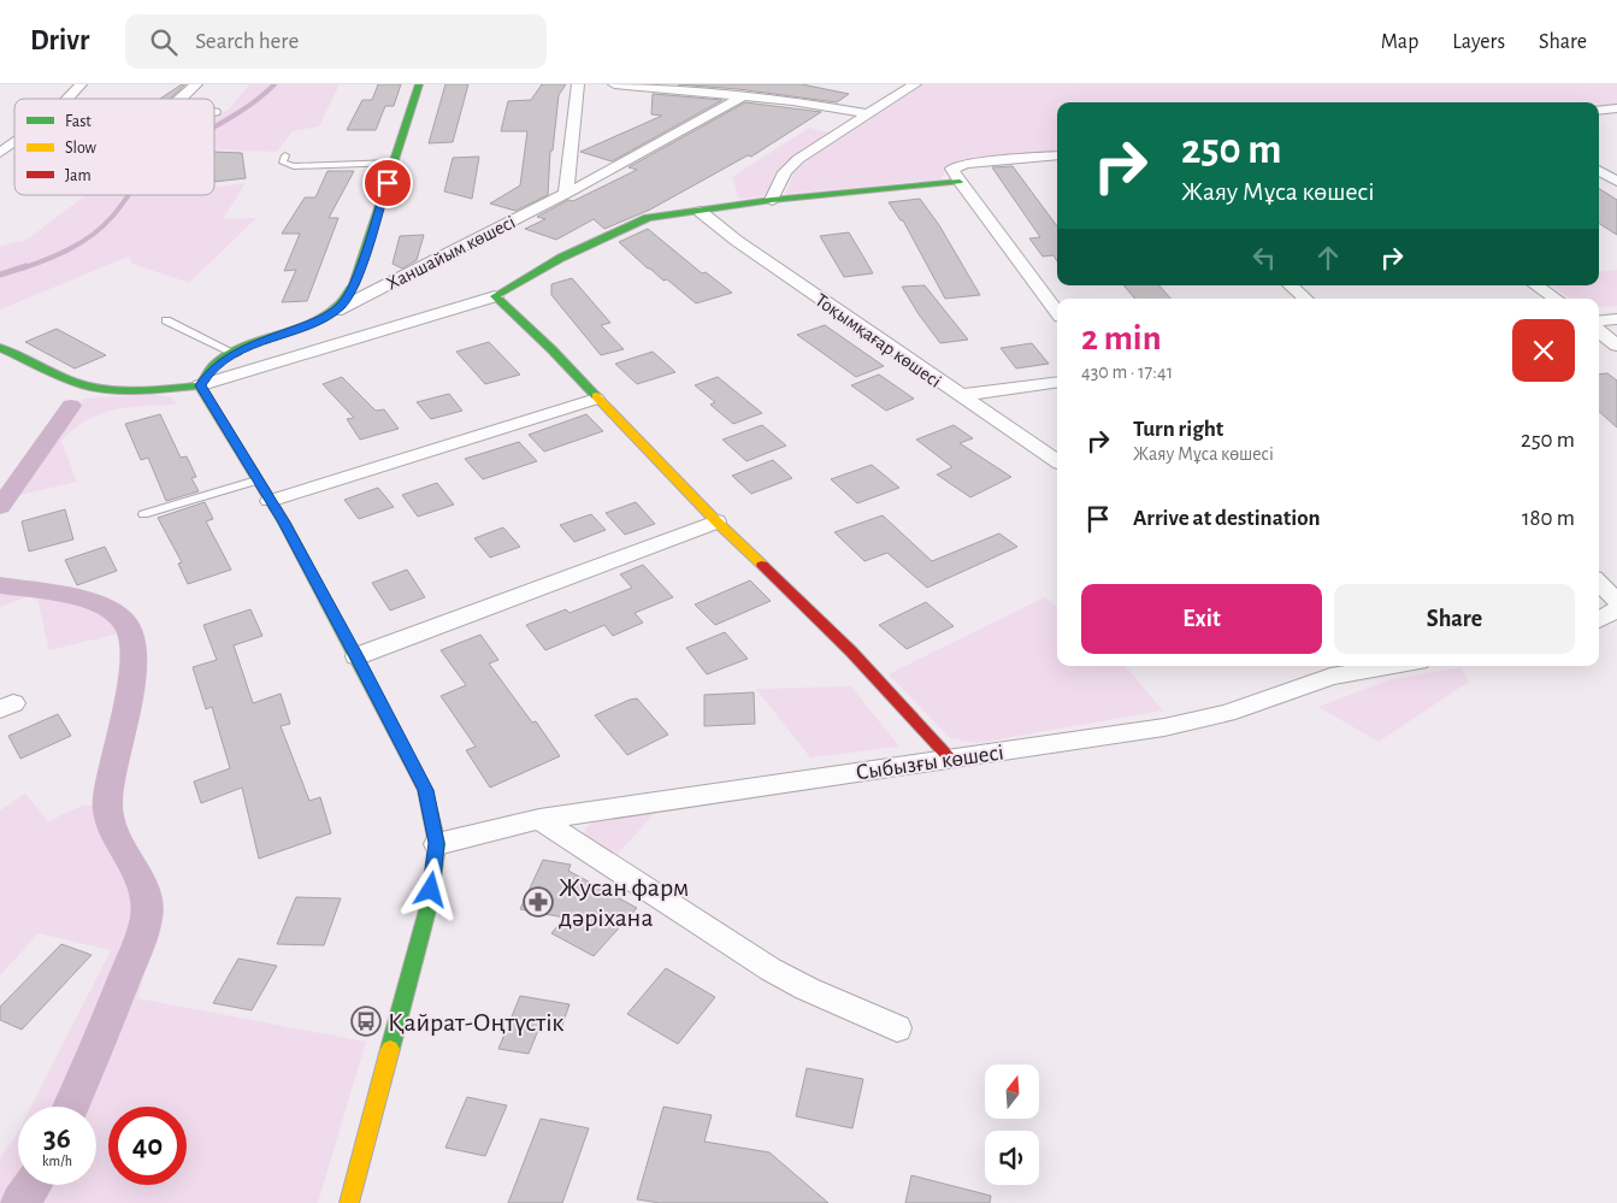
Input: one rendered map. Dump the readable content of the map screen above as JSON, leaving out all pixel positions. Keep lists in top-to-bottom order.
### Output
{
  "streets": {
    "street": ["Ханшайым көшесі", "Тоқымқағар көшесі", "Сыбызғы көшесі"]
  },
  "places": {
    "pharmacy": ["Жусан фарм дәріхана"],
    "bus stop": ["Қайрат-Оңтүстік"]
  },
  "legend": ["Fast", "Slow", "Jam"],
  "north": "top",
  "page": {
    "header": "Drivr",
    "search": "Search here",
    "nav": ["Map", "Layers", "Share"],
    "turn": ["250 m", "Жаяу Мұса көшесі"],
    "heading": ["2 min", "430 m · 17:41"],
    "list": [
      {
        "name": "Turn right",
        "note": "Жаяу Мұса көшесі",
        "value": "250 m"
      },
      {
        "name": "Arrive at destination",
        "value": "180 m"
      }
    ],
    "buttons": ["Exit", "Share"],
    "speed": "36 km/h",
    "limit": "40"
  }
}
